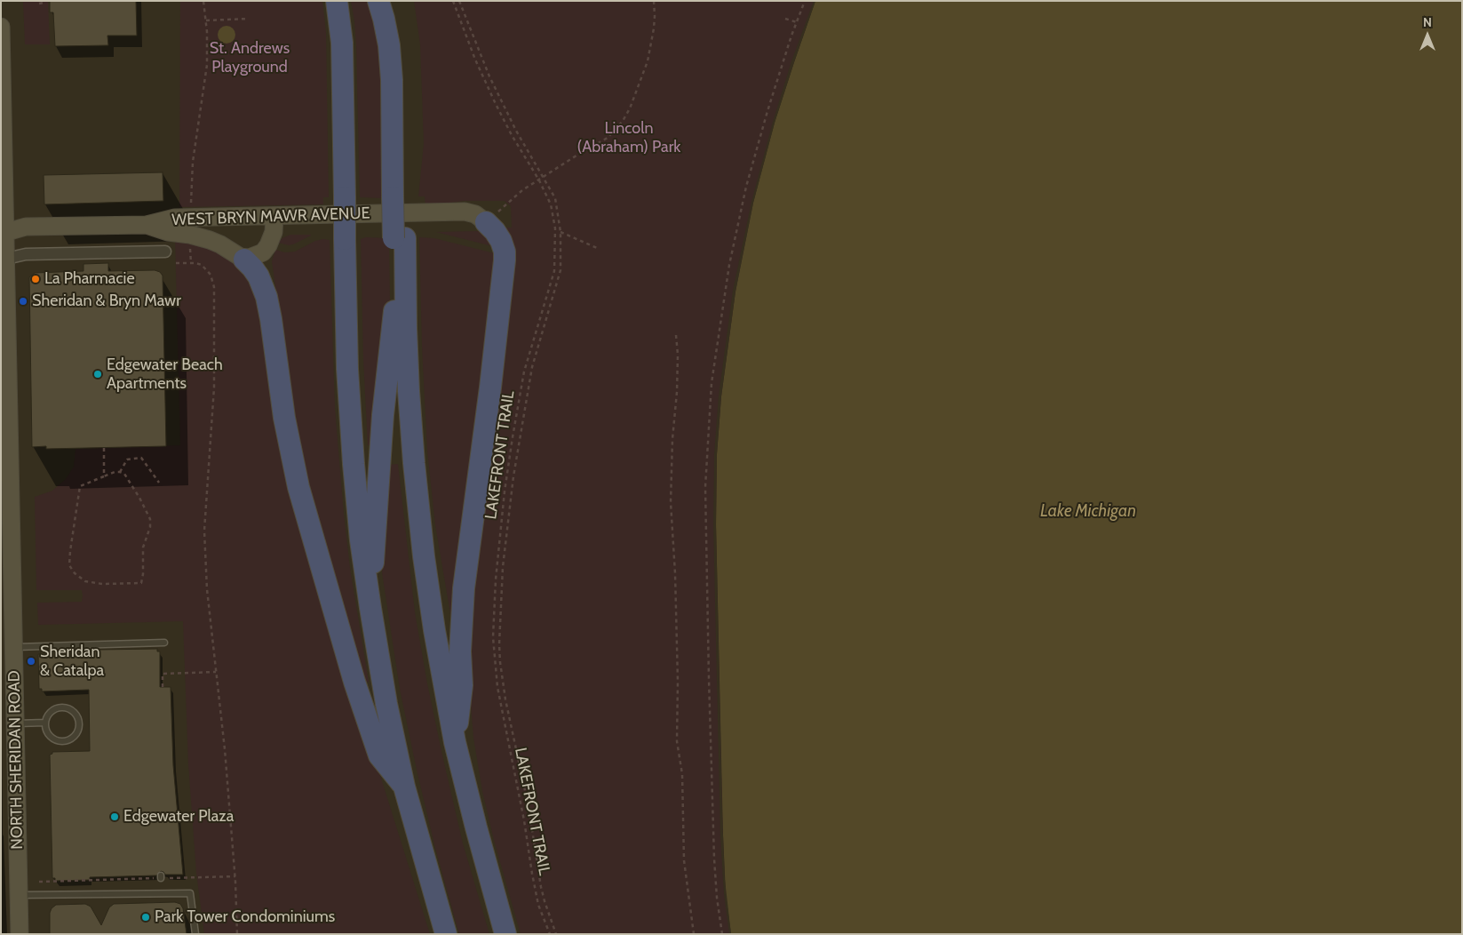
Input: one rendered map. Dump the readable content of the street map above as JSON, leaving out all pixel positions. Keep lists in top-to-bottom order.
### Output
{
  "streets": {
    "main road": ["WEST BRYN MAWR AVENUE", "NORTH SHERIDAN ROAD"],
    "path": ["LAKEFRONT TRAIL"]
  },
  "crossings": [
    ["WEST BRYN MAWR AVENUE", "NORTH SHERIDAN ROAD"]
  ],
  "water": ["Lake Michigan"],
  "parks": ["St. Andrews Playground", "Lincoln (Abraham) Park"],
  "places": [
    "La Pharmacie",
    "Sheridan & Bryn Mawr",
    "Edgewater Beach Apartments",
    "Sheridan & Catalpa",
    "Edgewater Plaza",
    "Park Tower Condominiums"
  ],
  "north": "top"
}
